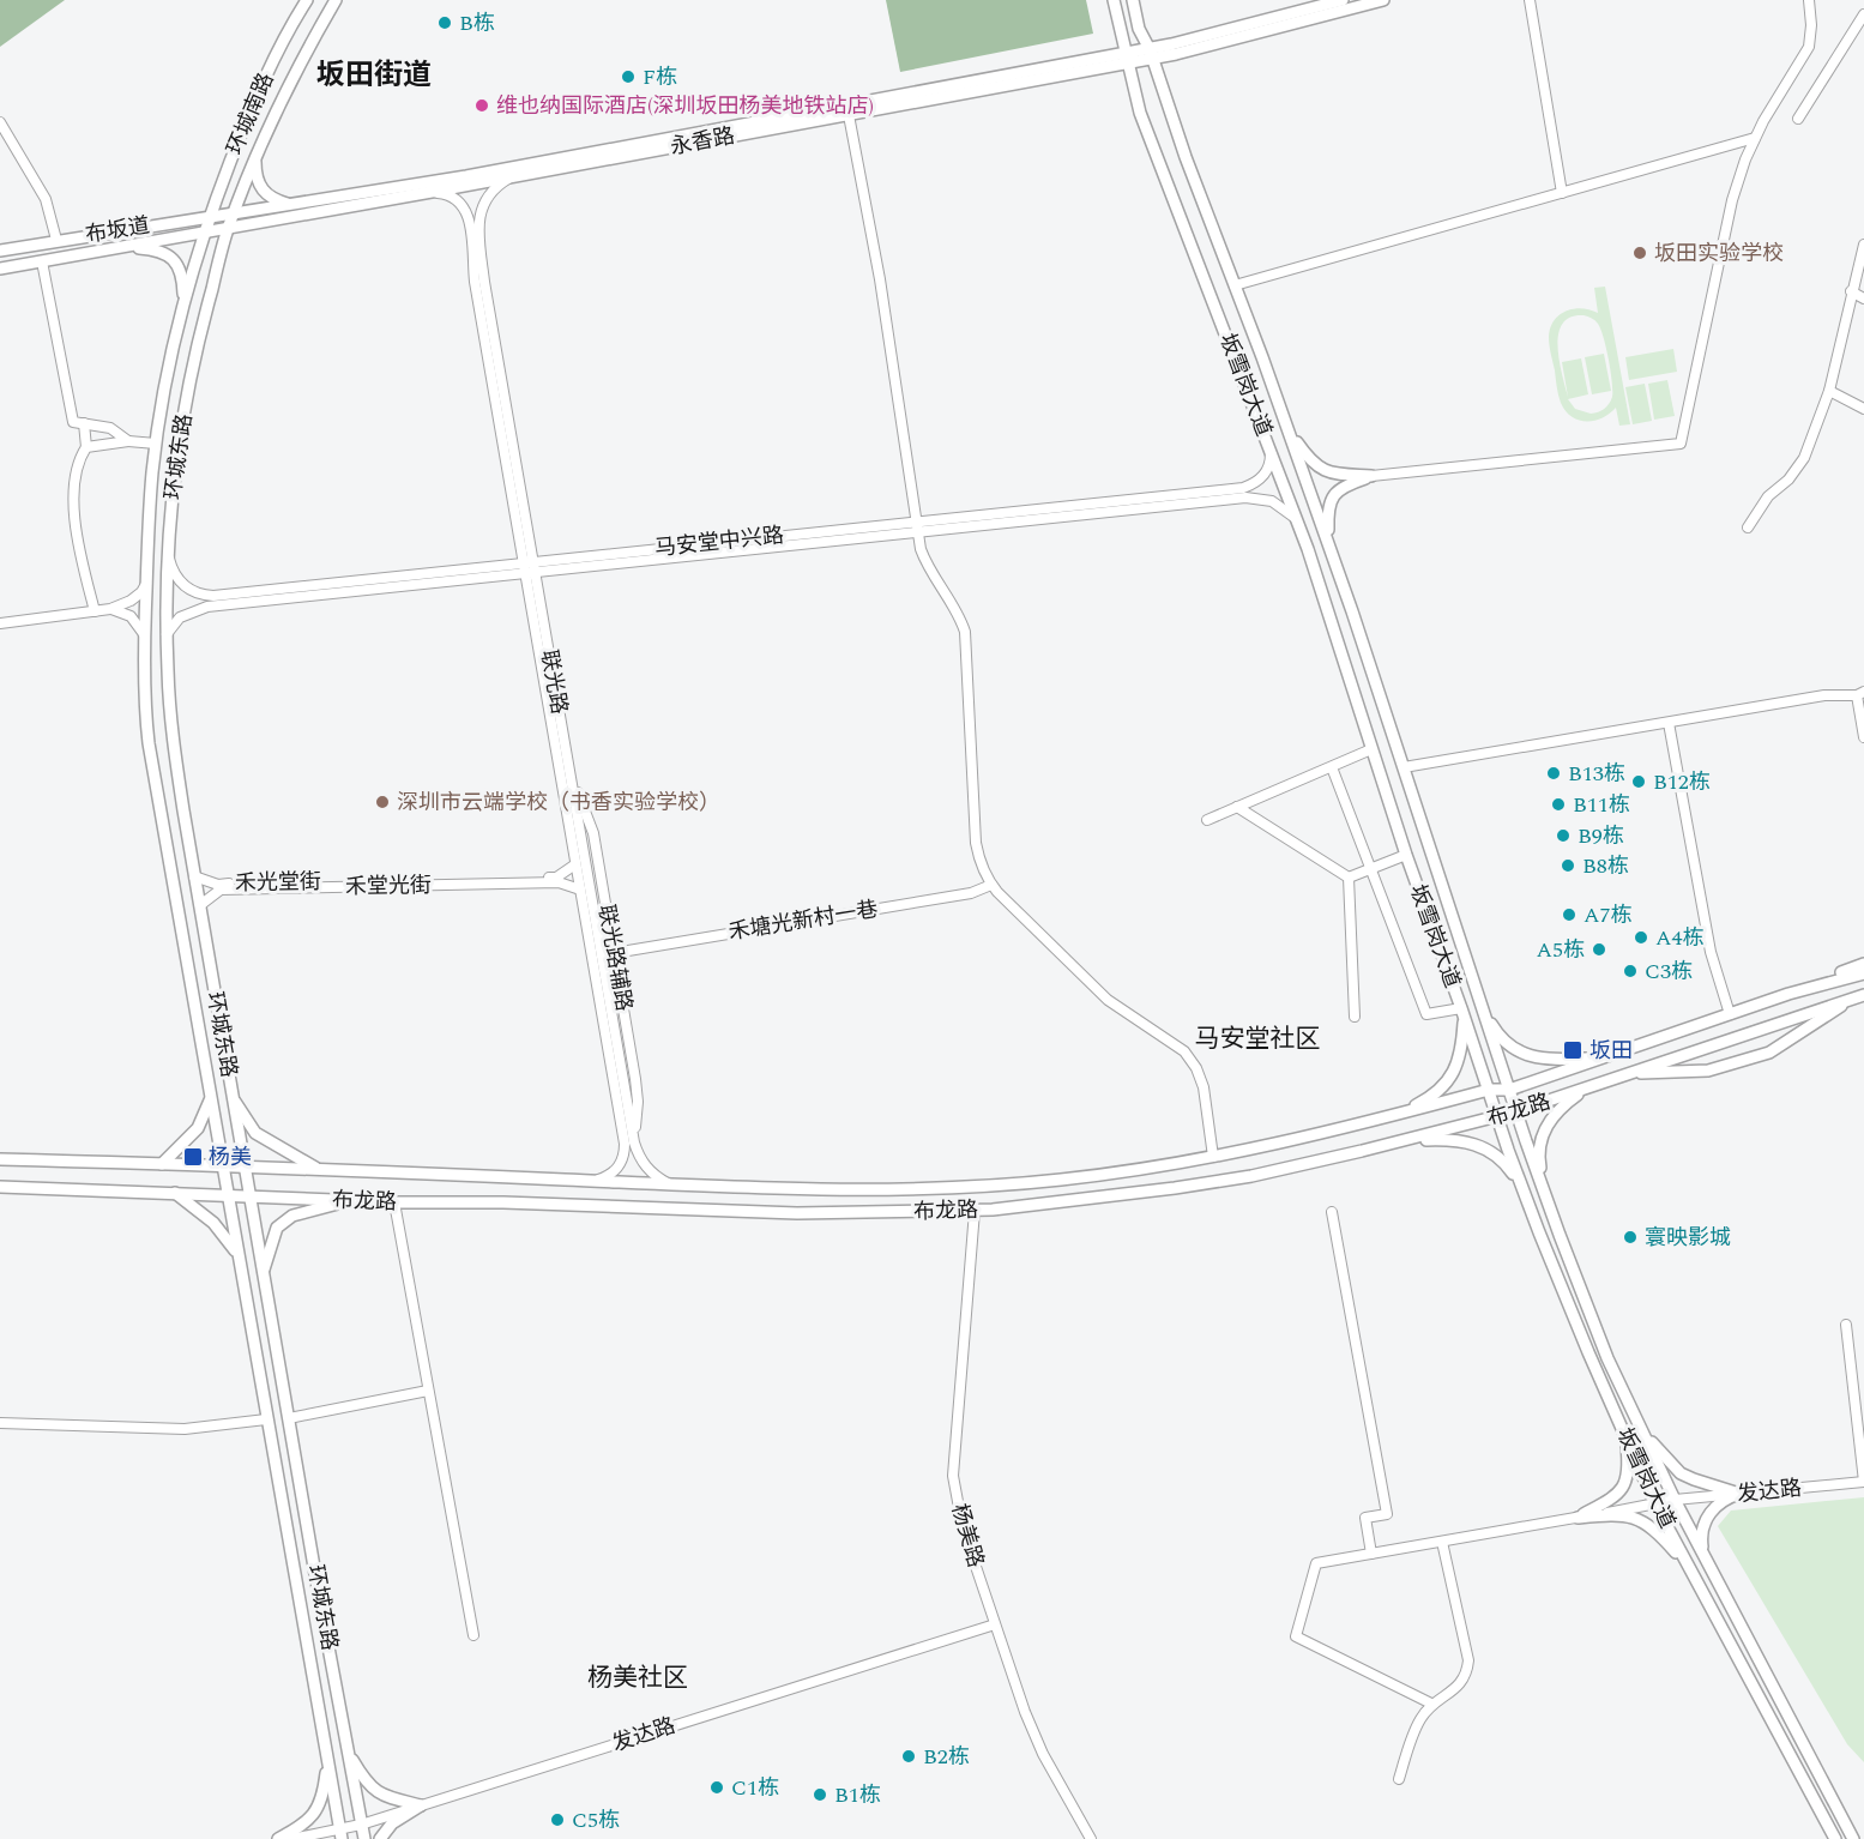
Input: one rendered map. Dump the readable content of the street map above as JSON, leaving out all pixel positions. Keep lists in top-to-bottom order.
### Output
{
  "streets": {
    "main road": [
      "环城南路",
      "永香路",
      "布坂道",
      "坂雪岗大道",
      "环城东路",
      "布龙路"
    ],
    "street": [
      "马安堂中兴路",
      "联光路",
      "禾光堂街",
      "禾堂光街",
      "禾塘光新村一巷",
      "联光路辅路",
      "发达路",
      "杨美路"
    ]
  },
  "crossings": [
    ["环城南路", "永香路"],
    ["环城南路", "布坂道"],
    ["环城南路", "环城东路"],
    ["永香路", "布坂道"],
    ["永香路", "坂雪岗大道"],
    ["永香路", "环城东路"],
    ["永香路", "联光路"],
    ["布坂道", "环城东路"],
    ["坂雪岗大道", "马安堂中兴路"],
    ["坂雪岗大道", "布龙路"],
    ["坂雪岗大道", "发达路"],
    ["环城东路", "马安堂中兴路"],
    ["环城东路", "禾光堂街"],
    ["环城东路", "禾堂光街"],
    ["环城东路", "布龙路"],
    ["环城东路", "发达路"],
    ["马安堂中兴路", "联光路"],
    ["联光路", "禾光堂街"],
    ["联光路", "禾堂光街"],
    ["联光路", "联光路辅路"],
    ["联光路", "布龙路"],
    ["禾塘光新村一巷", "联光路辅路"],
    ["布龙路", "杨美路"],
    ["发达路", "杨美路"]
  ],
  "districts": ["坂田街道", "马安堂社区", "杨美社区"],
  "places": {
    "other": [
      "B栋",
      "F栋",
      "维也纳国际酒店(深圳坂田杨美地铁站店)",
      "坂田实验学校",
      "B13栋",
      "B12栋",
      "深圳市云端学校（书香实验学校）",
      "B11栋",
      "B9栋",
      "B8栋",
      "A7栋",
      "A4栋",
      "A5栋",
      "C3栋",
      "寰映影城",
      "B2栋",
      "C1栋",
      "B1栋",
      "C5栋"
    ],
    "transit": ["坂田", "杨美"]
  }
}
